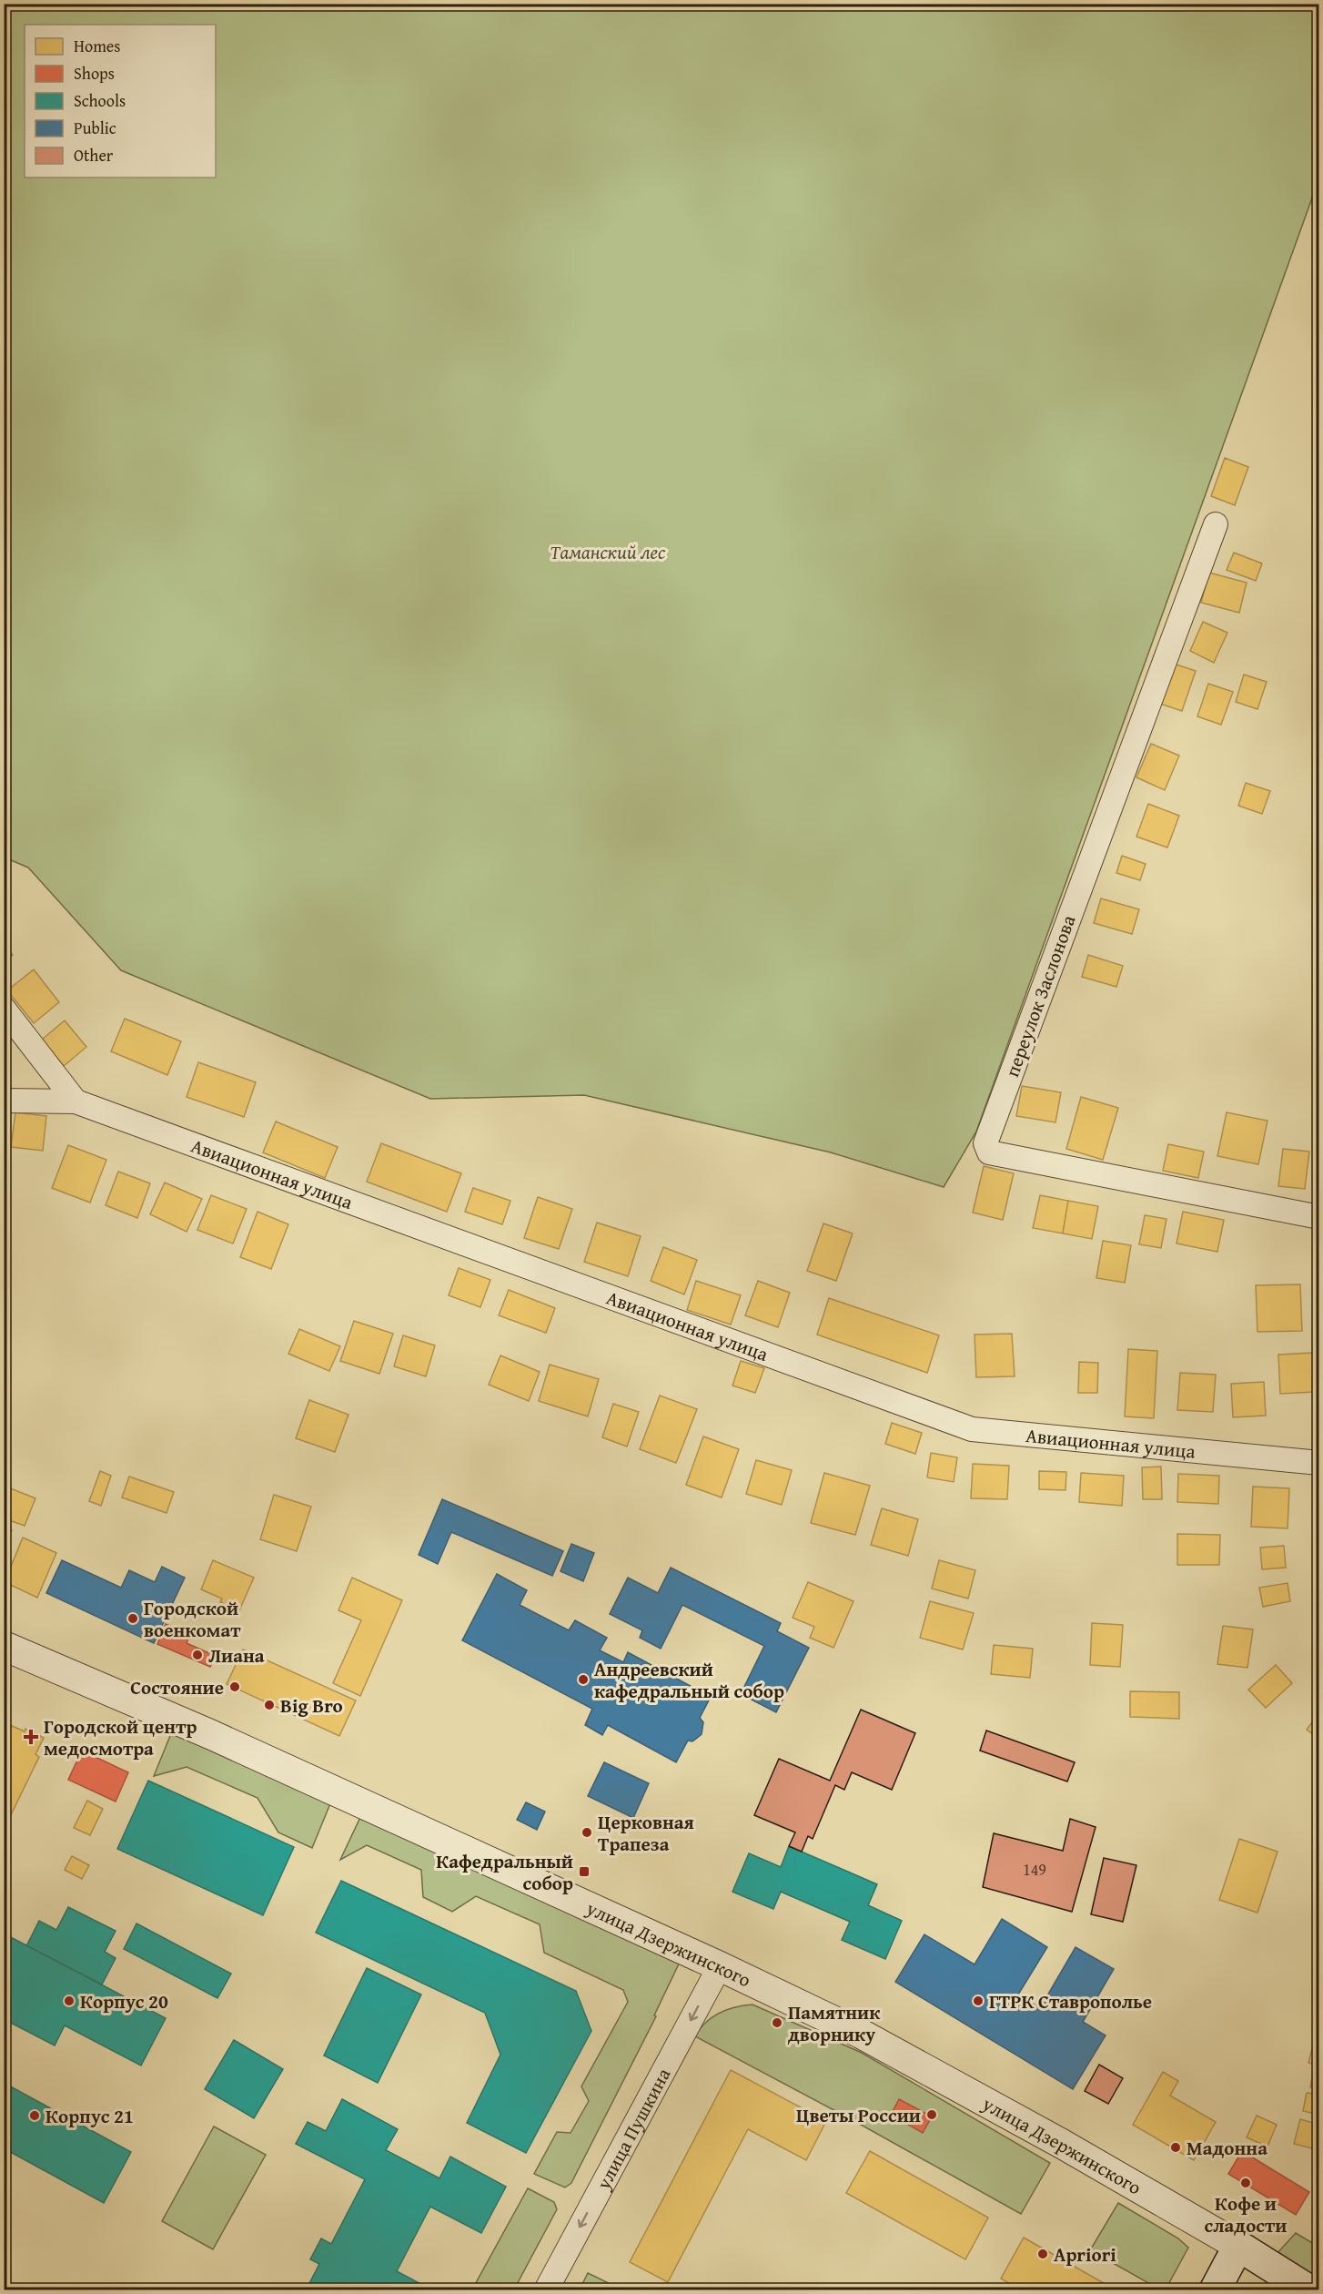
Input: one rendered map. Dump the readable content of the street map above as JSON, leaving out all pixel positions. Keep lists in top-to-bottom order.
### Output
{
  "streets": {
    "main road": ["улица Дзержинского"],
    "street": ["переулок Заслонова", "Авиационная улица", "улица Пушкина"]
  },
  "crossings": [
    ["улица Дзержинского", "улица Пушкина"]
  ],
  "one_way": ["улица Пушкина"],
  "parks": ["Таманский лес"],
  "places": {
    "other": [
      "Городской военкомат",
      "Лиана",
      "Андреевский кафедральный собор",
      "Состояние",
      "Big Bro",
      "Церковная Трапеза",
      "Корпус 20",
      "ГТРК Ставрополье",
      "Памятник дворнику",
      "Цветы России",
      "Корпус 21",
      "Мадонна",
      "Кофе и сладости",
      "Apriori"
    ],
    "health": ["Городской центр медосмотра"],
    "transit": ["Кафедральный собор"]
  },
  "house_numbers": ["149"],
  "legend": [
    "Homes",
    "Shops",
    "Schools",
    "Public",
    "Other"
  ]
}
